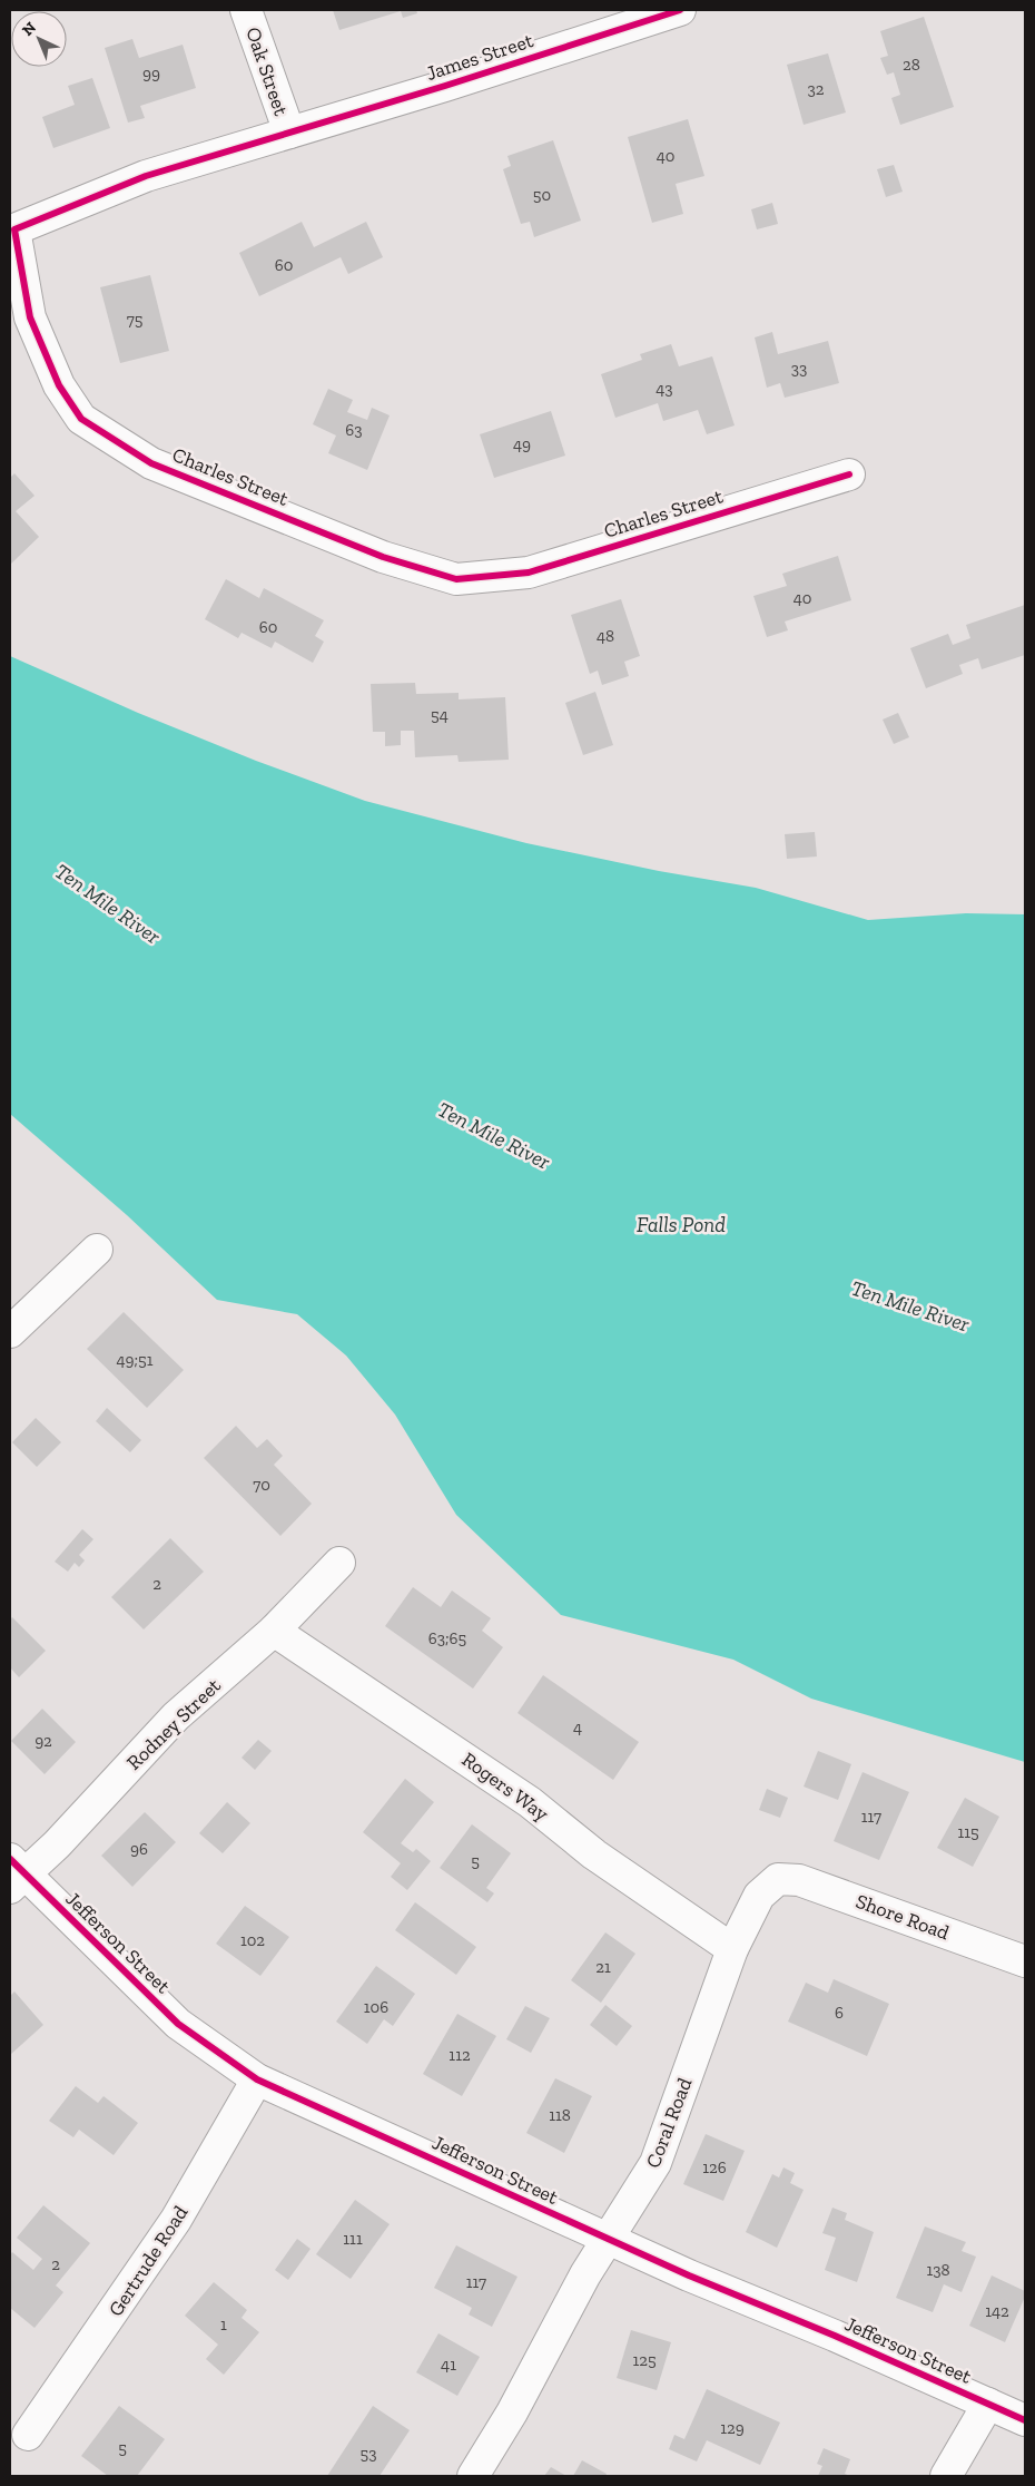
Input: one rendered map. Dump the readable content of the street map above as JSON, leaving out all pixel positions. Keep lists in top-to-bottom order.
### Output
{
  "streets": {
    "street": [
      "James Street",
      "Oak Street",
      "Charles Street",
      "Rodney Street",
      "Rogers Way",
      "Shore Road",
      "Jefferson Street",
      "Coral Road",
      "Gertrude Road"
    ]
  },
  "crossings": [
    ["James Street", "Oak Street"],
    ["James Street", "Charles Street"],
    ["Oak Street", "Charles Street"],
    ["Rodney Street", "Rogers Way"],
    ["Rodney Street", "Jefferson Street"],
    ["Rogers Way", "Coral Road"],
    ["Shore Road", "Coral Road"],
    ["Jefferson Street", "Coral Road"],
    ["Jefferson Street", "Gertrude Road"]
  ],
  "water": ["Ten Mile River", "Falls Pond"],
  "house_numbers": [
    "28",
    "99",
    "32",
    "40",
    "50",
    "60",
    "75",
    "33",
    "43",
    "63",
    "49",
    "40",
    "60",
    "48",
    "54",
    "49;51",
    "70",
    "2",
    "63;65",
    "4",
    "92",
    "117",
    "115",
    "96",
    "5",
    "102",
    "21",
    "106",
    "6",
    "112",
    "118",
    "126",
    "111",
    "2",
    "138",
    "117",
    "142",
    "1",
    "125",
    "41",
    "129",
    "5",
    "53"
  ],
  "north": "top left"
}
